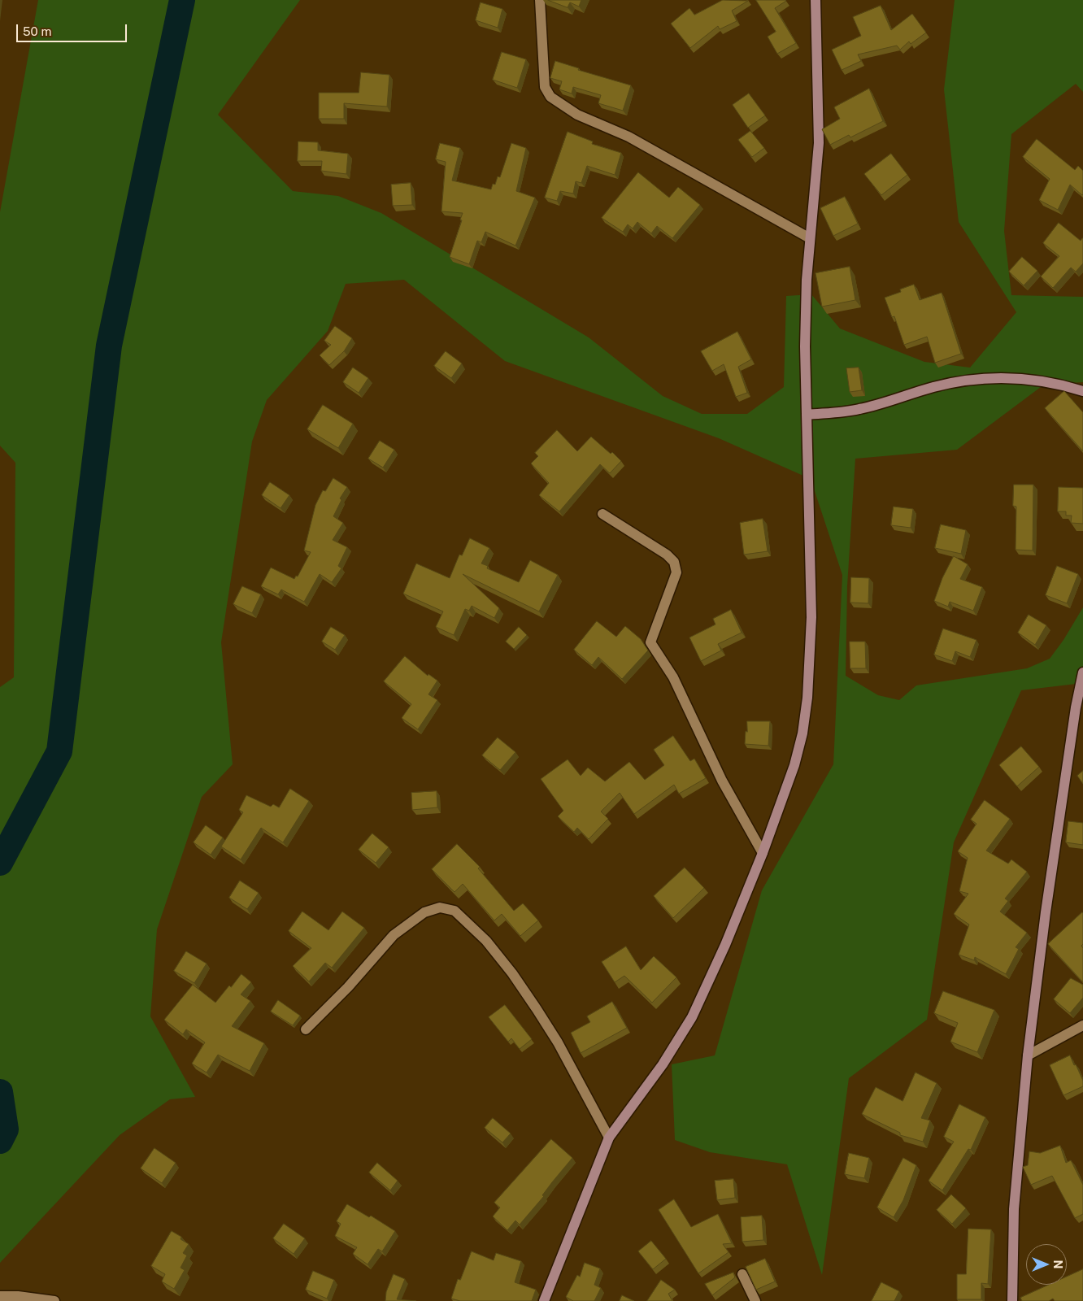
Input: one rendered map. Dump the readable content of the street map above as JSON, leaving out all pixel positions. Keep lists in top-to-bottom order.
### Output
{
  "scale_bar": "50 m",
  "north": "right"
}
